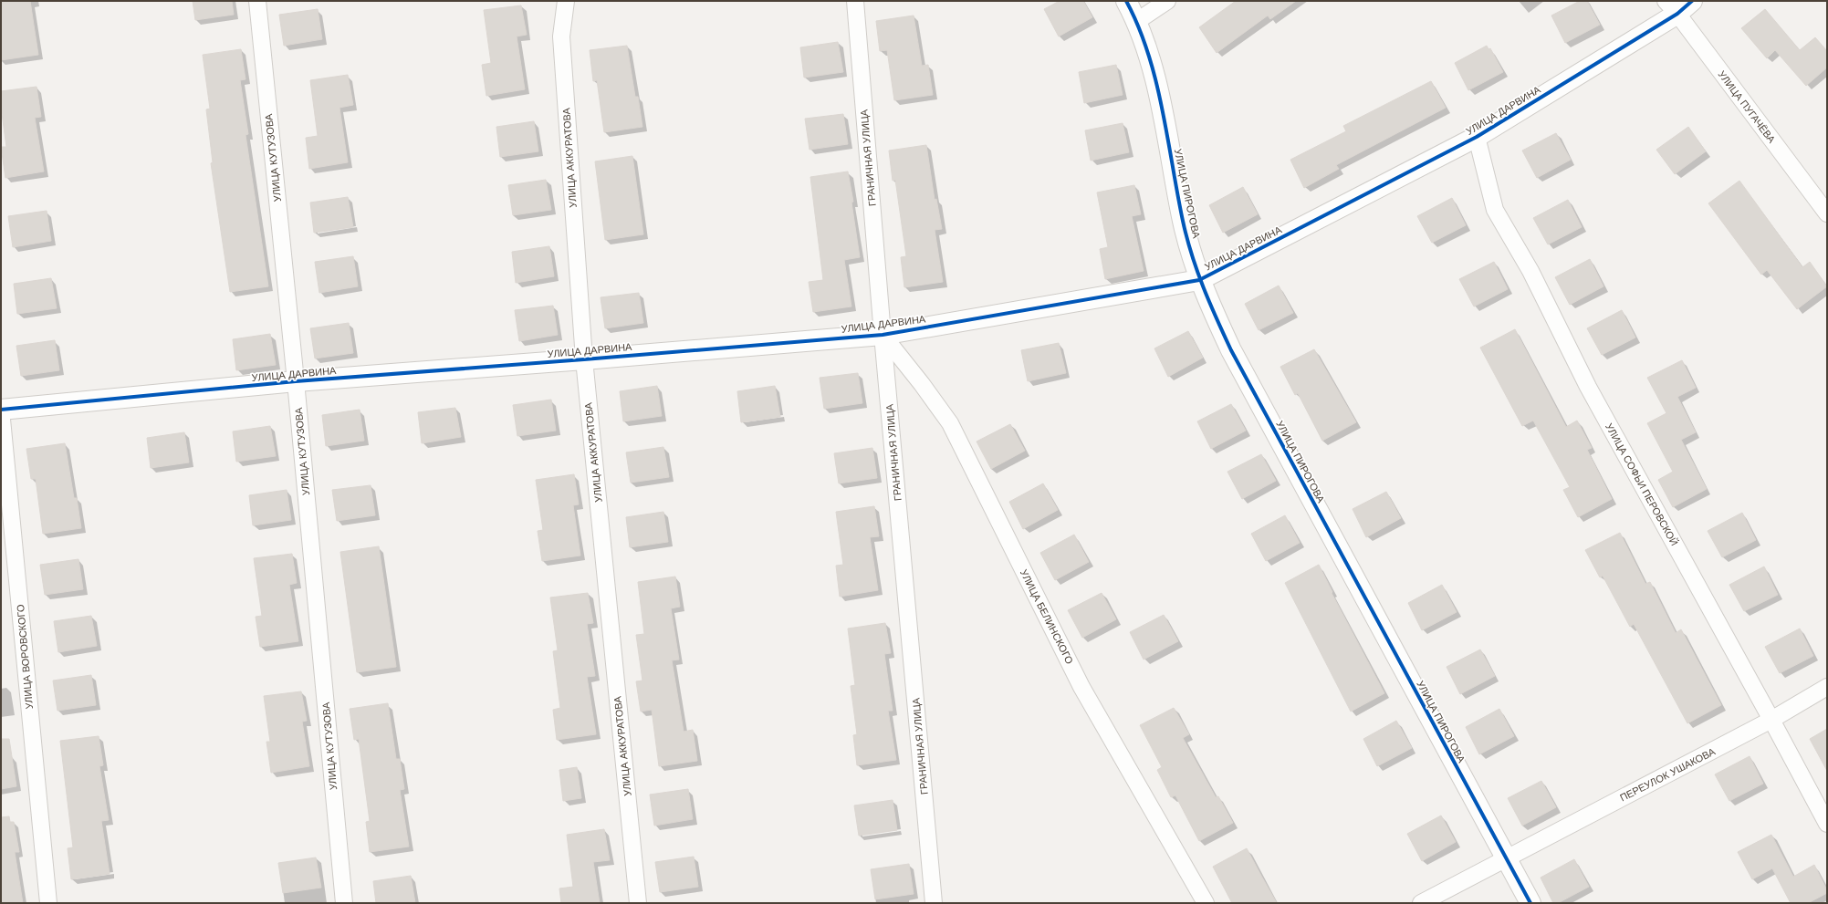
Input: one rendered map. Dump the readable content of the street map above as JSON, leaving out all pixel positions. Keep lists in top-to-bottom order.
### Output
{
  "streets": {
    "street": [
      "УЛИЦА ПУГАЧЁВА",
      "УЛИЦА ДАРВИНА",
      "УЛИЦА КУТУЗОВА",
      "УЛИЦА АККУРАТОВА",
      "ГРАНИЧНАЯ УЛИЦА",
      "УЛИЦА ПИРОГОВА",
      "УЛИЦА СОФЬИ ПЕРОВСКОЙ",
      "УЛИЦА БЕЛИНСКОГО",
      "УЛИЦА ВОРОВСКОГО",
      "ПЕРЕУЛОК УШАКОВА"
    ]
  },
  "crossings": [
    ["УЛИЦА ПУГАЧЁВА", "УЛИЦА ДАРВИНА"],
    ["УЛИЦА ДАРВИНА", "УЛИЦА КУТУЗОВА"],
    ["УЛИЦА ДАРВИНА", "УЛИЦА АККУРАТОВА"],
    ["УЛИЦА ДАРВИНА", "ГРАНИЧНАЯ УЛИЦА"],
    ["УЛИЦА ДАРВИНА", "УЛИЦА ПИРОГОВА"],
    ["УЛИЦА ДАРВИНА", "УЛИЦА СОФЬИ ПЕРОВСКОЙ"],
    ["УЛИЦА ДАРВИНА", "УЛИЦА БЕЛИНСКОГО"],
    ["УЛИЦА ДАРВИНА", "УЛИЦА ВОРОВСКОГО"],
    ["ГРАНИЧНАЯ УЛИЦА", "УЛИЦА БЕЛИНСКОГО"],
    ["УЛИЦА ПИРОГОВА", "ПЕРЕУЛОК УШАКОВА"],
    ["УЛИЦА СОФЬИ ПЕРОВСКОЙ", "ПЕРЕУЛОК УШАКОВА"]
  ]
}
